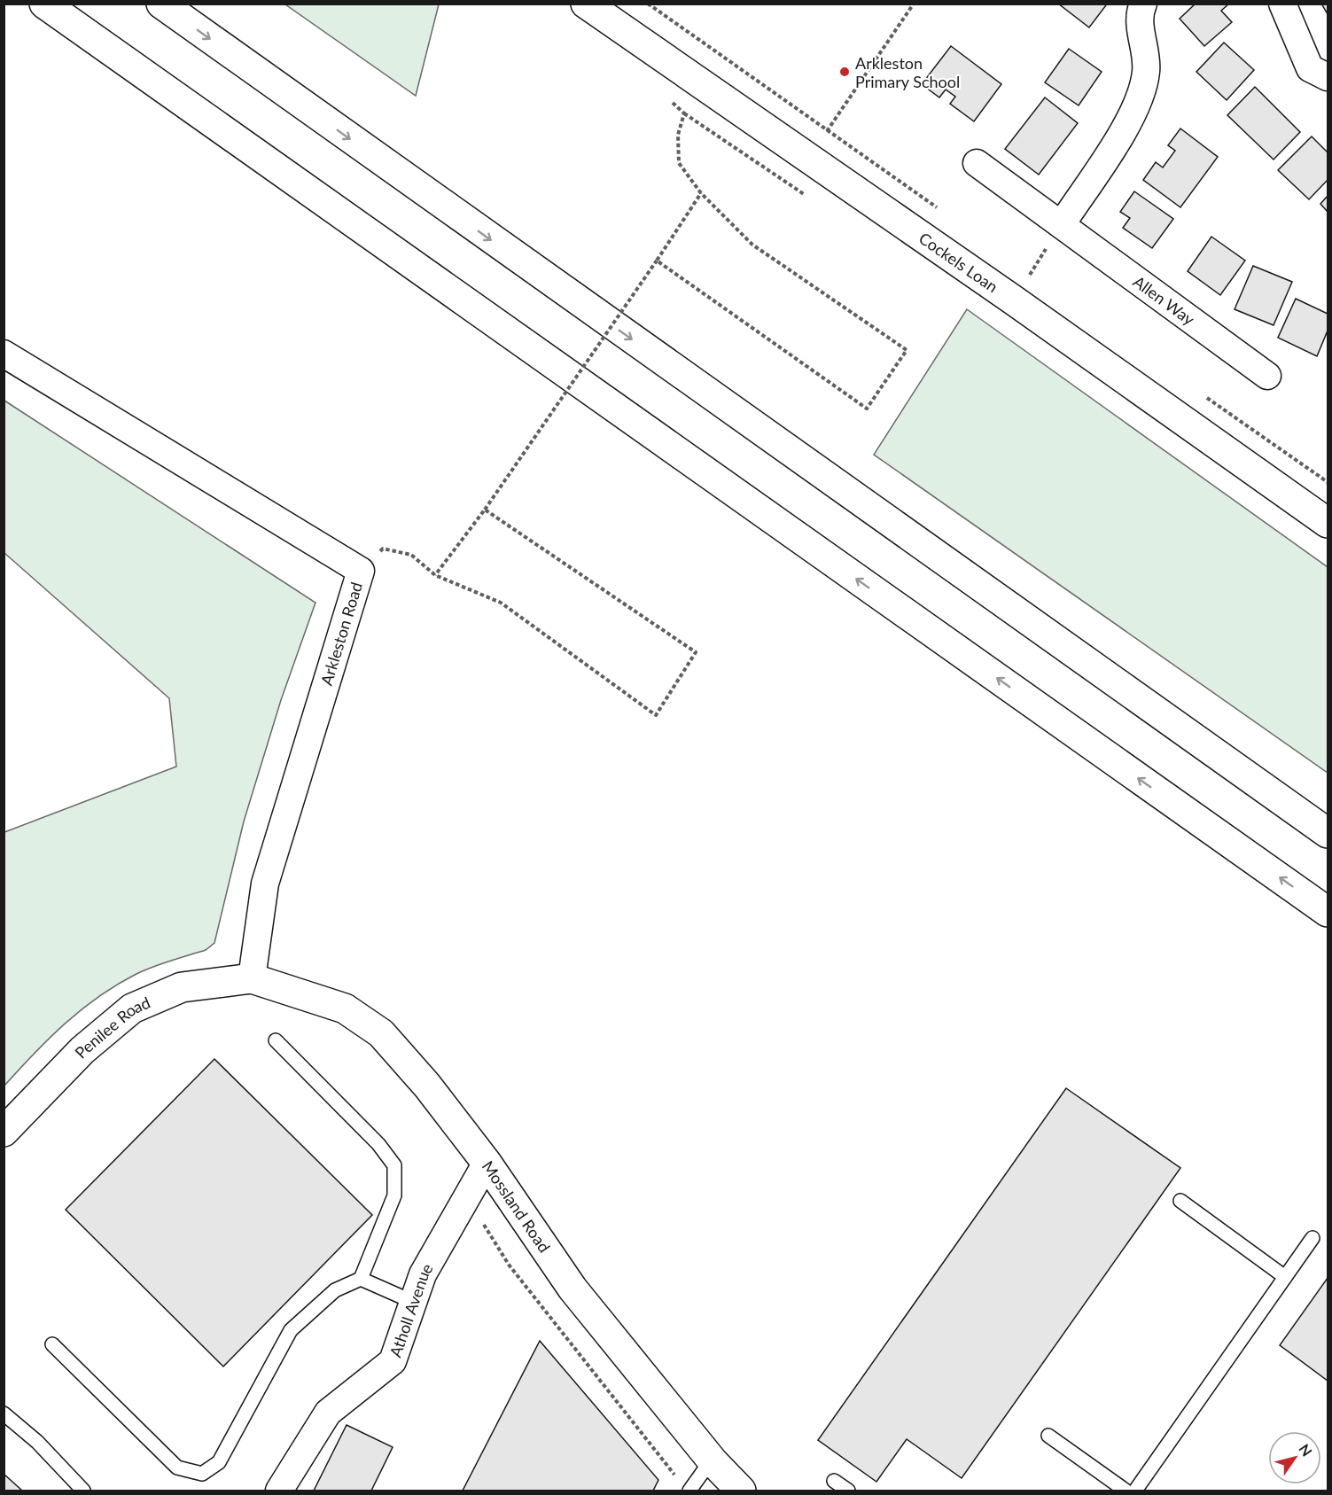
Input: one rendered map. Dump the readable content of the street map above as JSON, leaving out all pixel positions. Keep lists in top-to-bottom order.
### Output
{
  "streets": {
    "main road": ["Cockels Loan", "Penilee Road", "Mossland Road"],
    "street": ["Allen Way", "Arkleston Road", "Atholl Avenue"]
  },
  "crossings": [
    ["Arkleston Road", "Penilee Road"],
    ["Arkleston Road", "Mossland Road"],
    ["Penilee Road", "Mossland Road"],
    ["Mossland Road", "Atholl Avenue"]
  ],
  "places": ["Arkleston Primary School"],
  "north": "top right"
}
